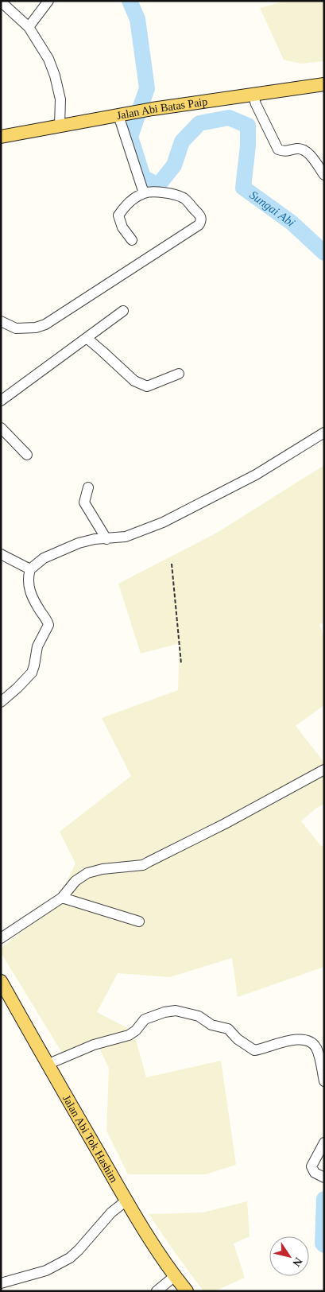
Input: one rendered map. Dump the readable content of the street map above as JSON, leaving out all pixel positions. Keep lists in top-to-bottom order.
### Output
{
  "streets": {
    "main road": ["Jalan Abi Batas Paip", "Jalan Abi Tok Hashim"]
  },
  "water": ["Sungai Abi"],
  "north": "bottom right"
}
